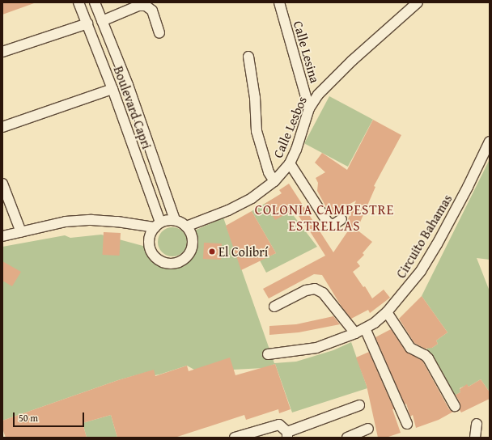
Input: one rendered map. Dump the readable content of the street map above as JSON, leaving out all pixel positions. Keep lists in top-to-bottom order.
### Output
{
  "streets": {
    "street": [
      "Calle Lesina",
      "Boulevard Capri",
      "Calle Lesbos",
      "Circuito Bahamas"
    ]
  },
  "crossings": [
    ["Calle Lesina", "Calle Lesbos"],
    ["Boulevard Capri", "Calle Lesbos"]
  ],
  "districts": ["COLONIA CAMPESTRE ESTRELLAS"],
  "places": ["El Colibrí"],
  "scale_bar": "50 m"
}
